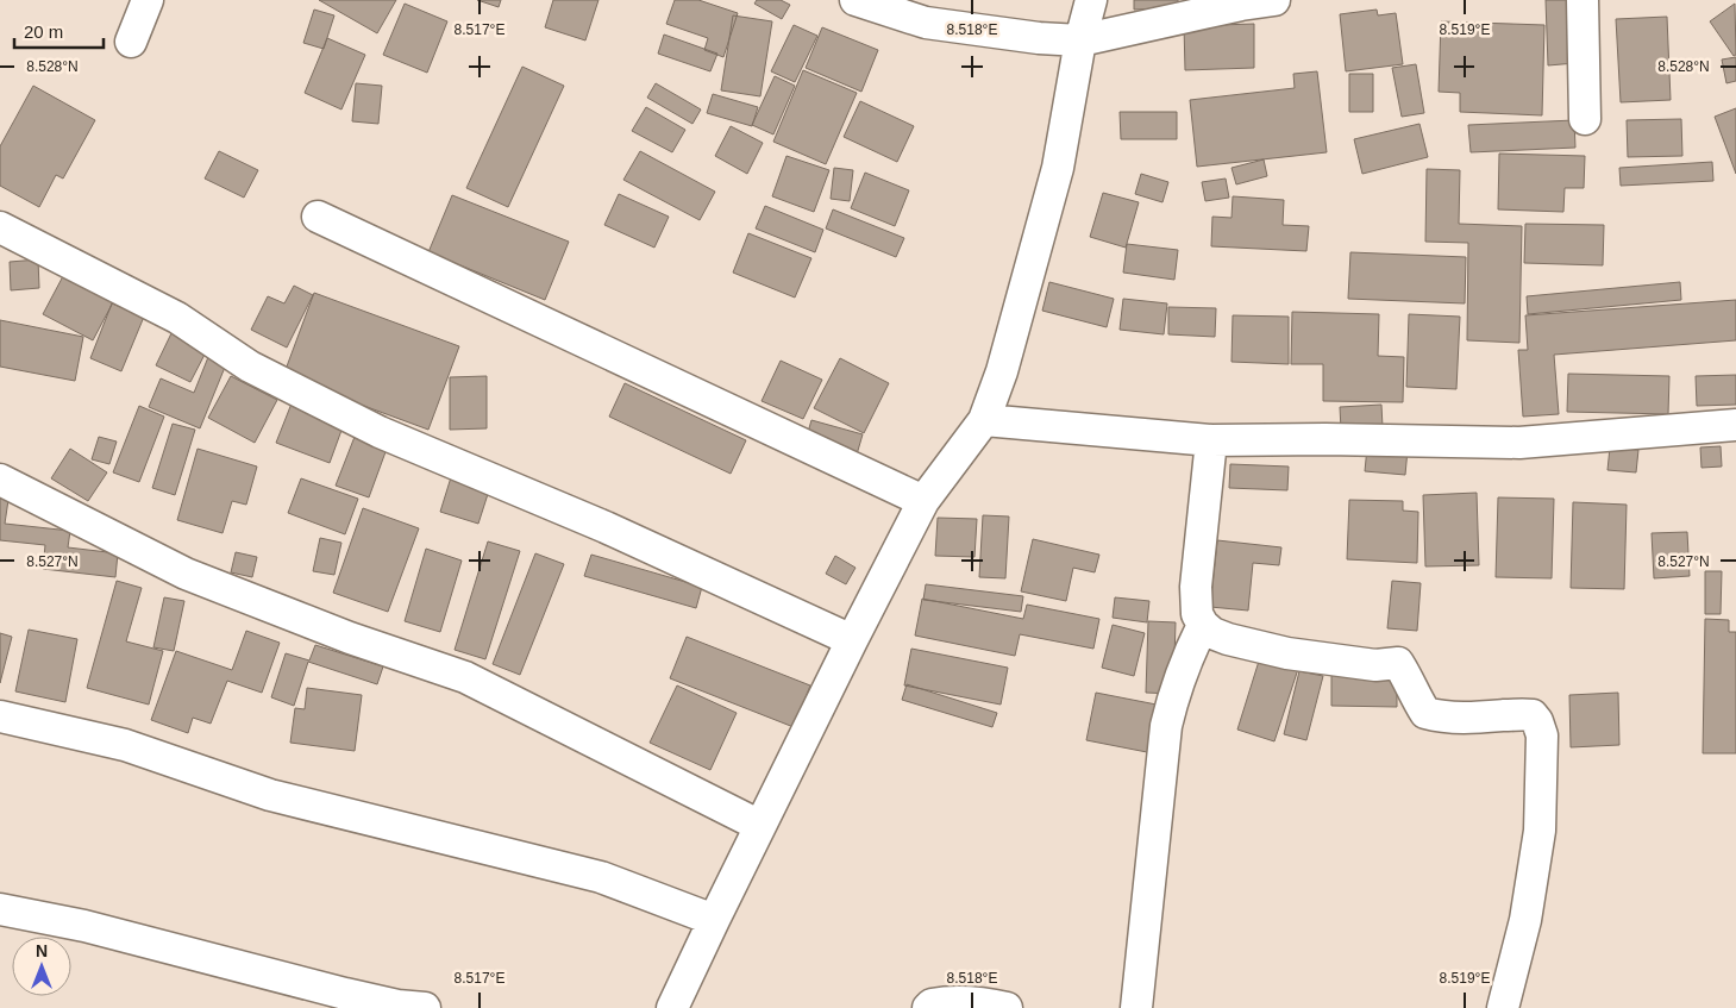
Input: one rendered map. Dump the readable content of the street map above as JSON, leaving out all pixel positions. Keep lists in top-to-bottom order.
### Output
{
  "scale_bar": "20 m",
  "north": "top",
  "coordinates": [
    "8.517°E",
    "8.518°E",
    "8.519°E",
    "8.528°N",
    "8.527°N"
  ]
}
